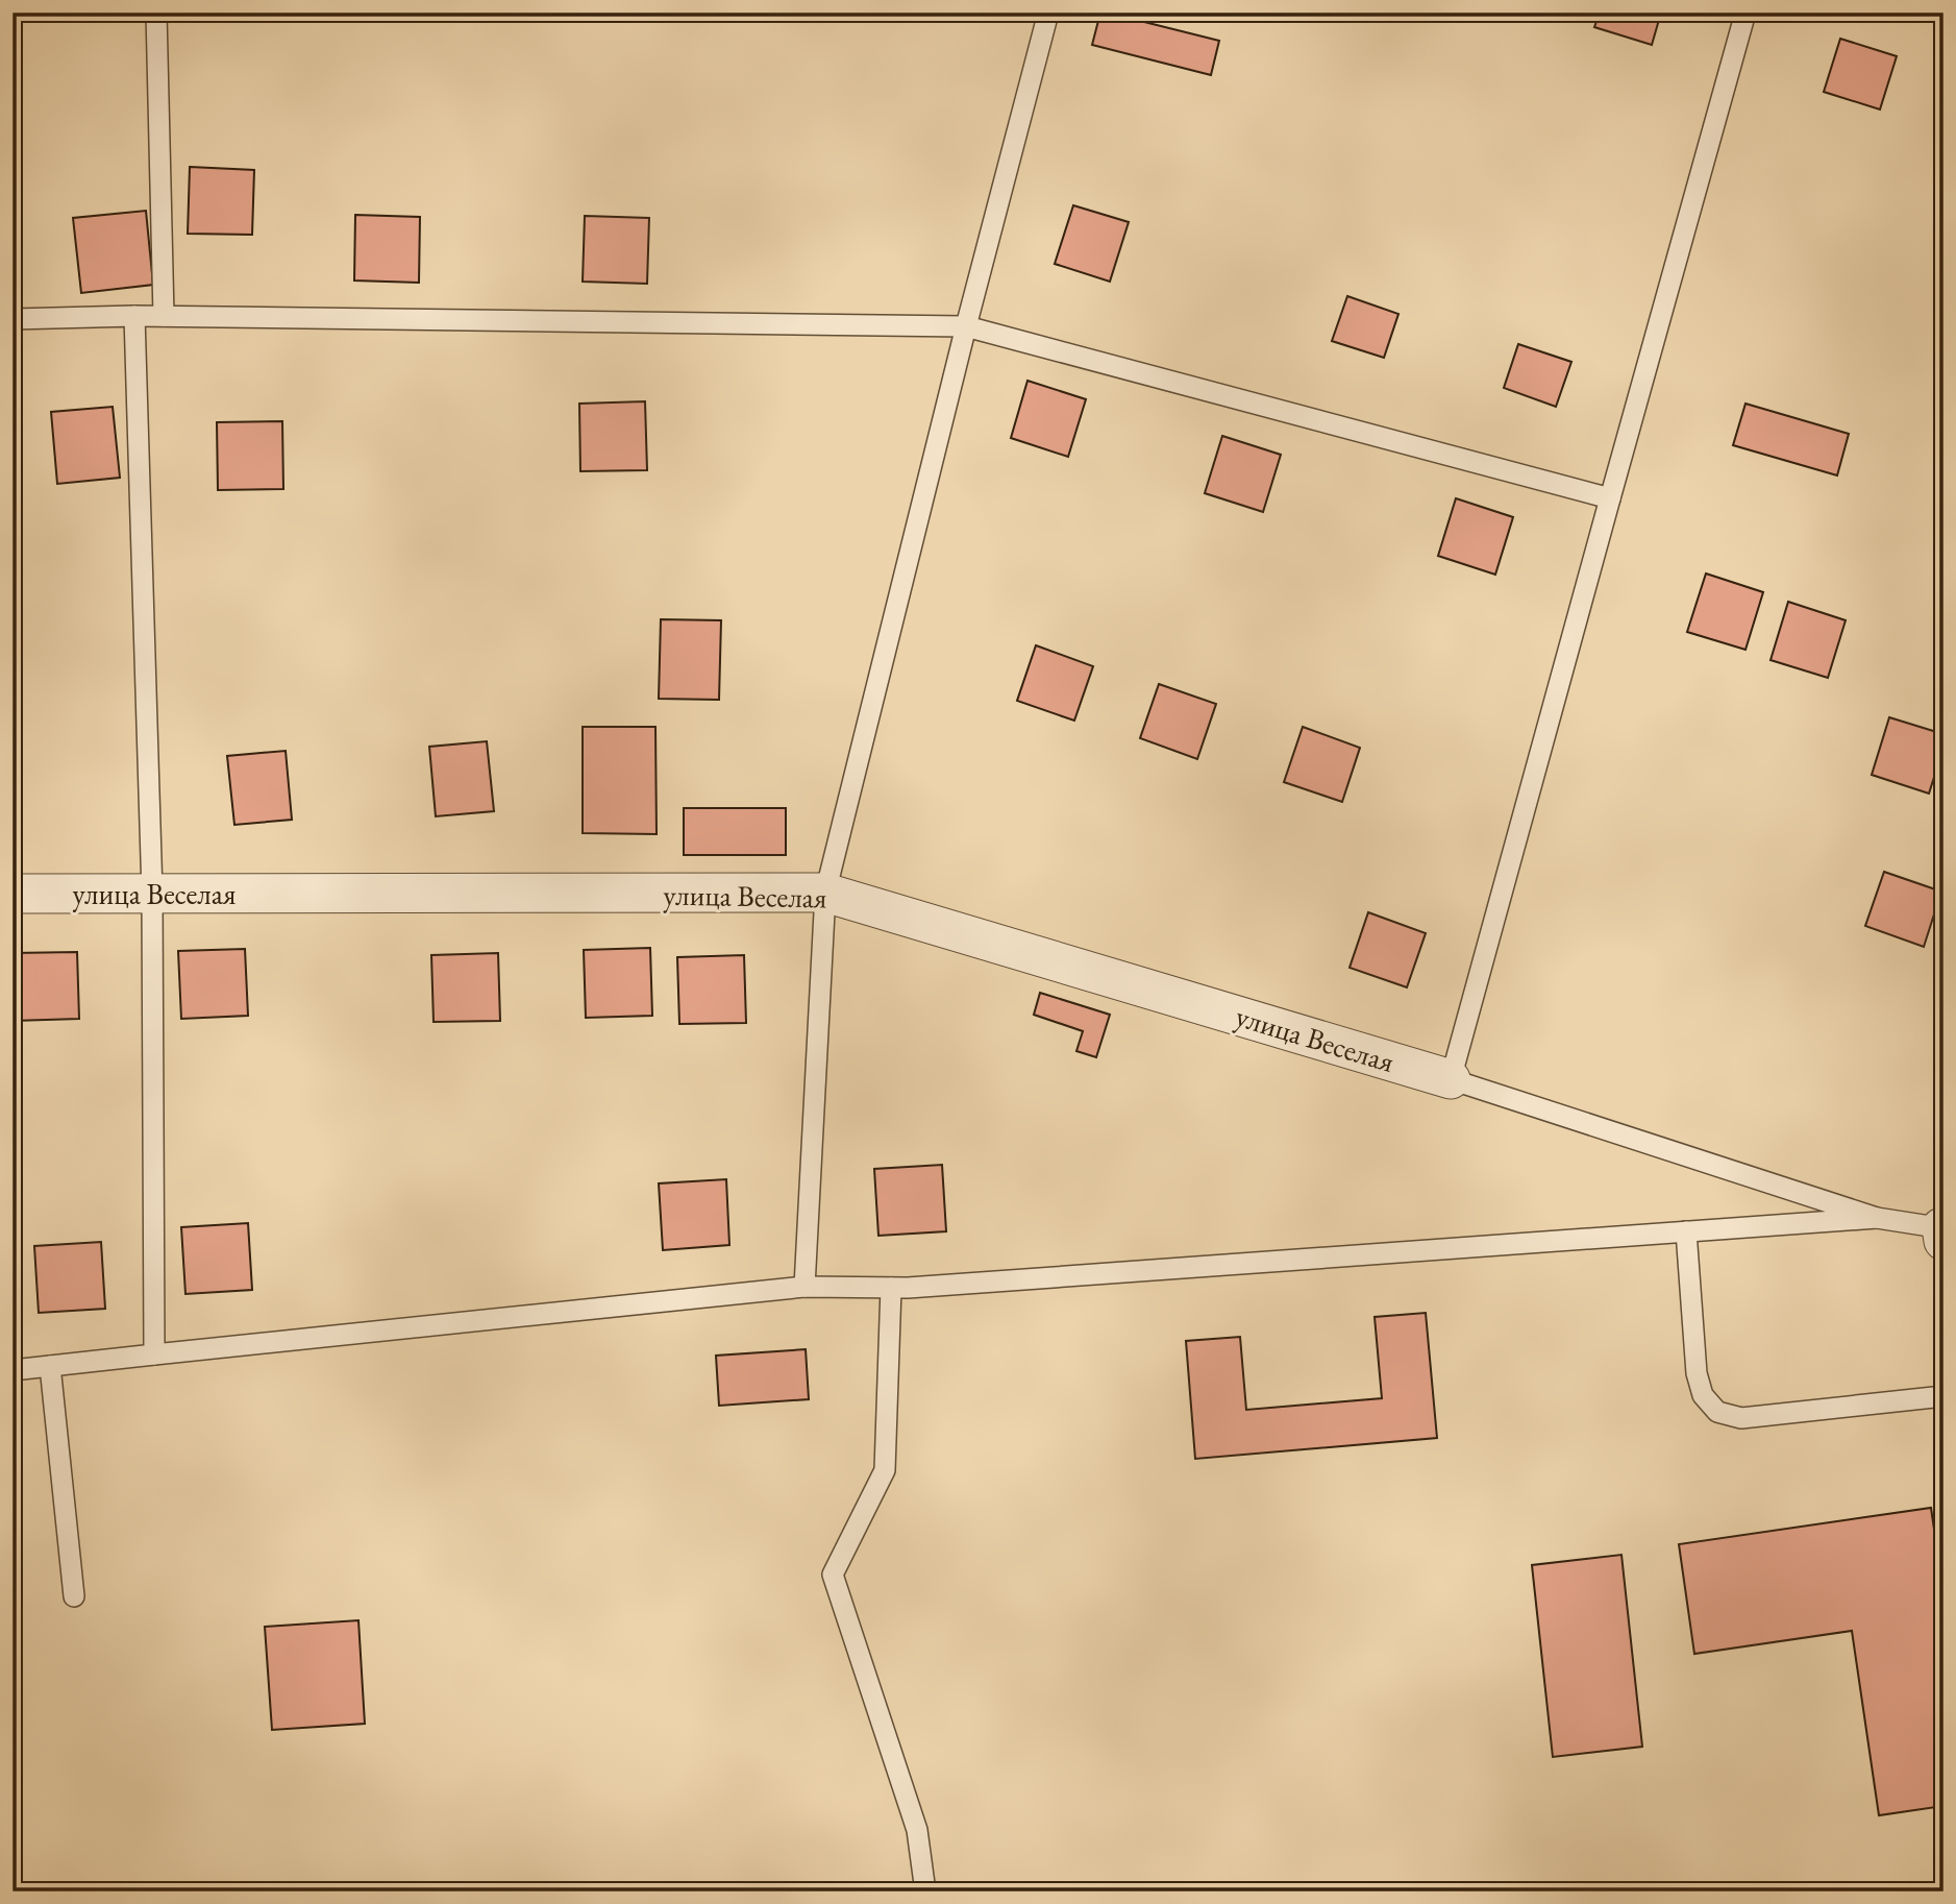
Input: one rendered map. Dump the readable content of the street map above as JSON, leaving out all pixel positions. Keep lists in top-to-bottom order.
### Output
{
  "streets": {
    "street": ["улица Веселая"]
  }
}
